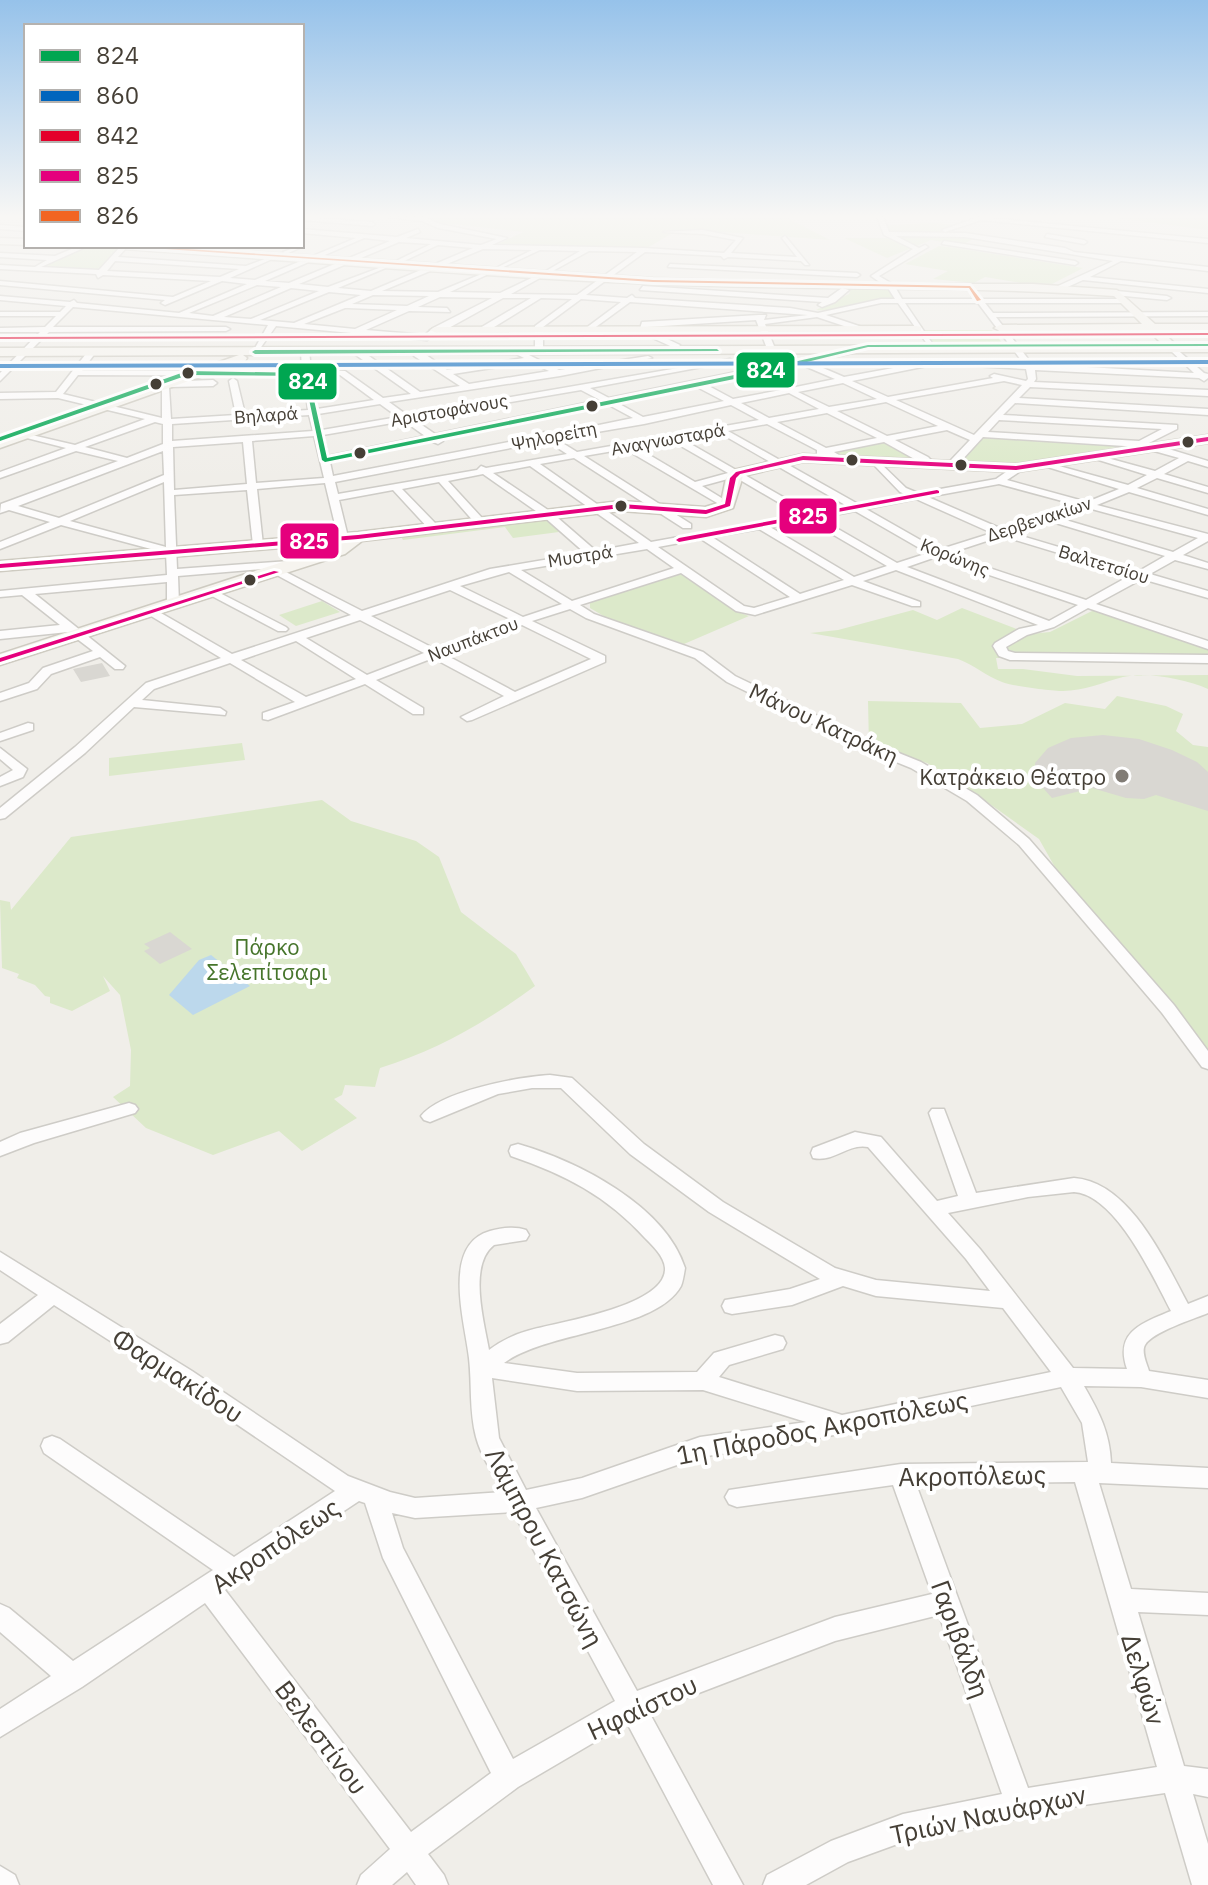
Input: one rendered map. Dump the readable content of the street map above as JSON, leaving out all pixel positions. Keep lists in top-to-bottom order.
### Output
{
  "streets": {
    "street": [
      "Αριστοφάνους",
      "Βηλαρά",
      "Ψηλορείτη",
      "Αναγνωσταρά",
      "Δερβενακίων",
      "Μυστρά",
      "Κορώνης",
      "Βαλτετσίου",
      "Ναυπάκτου",
      "Μάνου Κατράκη",
      "Φαρμακίδου",
      "1η Πάροδος Ακροπόλεως",
      "Ακροπόλεως",
      "Λάμπρου Κατσώνη",
      "Γαριβάλδη",
      "Δελφών",
      "Ηφαίστου",
      "Βελεστίνου",
      "Τριών Ναυάρχων"
    ]
  },
  "crossings": [
    ["Αναγνωσταρά", "Κορώνης"],
    ["Δερβενακίων", "Κορώνης"],
    ["Δερβενακίων", "Βαλτετσίου"],
    ["Δερβενακίων", "Ναυπάκτου"],
    ["Μυστρά", "Κορώνης"],
    ["Μυστρά", "Βαλτετσίου"],
    ["Μυστρά", "Μάνου Κατράκη"],
    ["Ναυπάκτου", "Μάνου Κατράκη"],
    ["Φαρμακίδου", "Ακροπόλεως"],
    ["1η Πάροδος Ακροπόλεως", "Λάμπρου Κατσώνη"],
    ["1η Πάροδος Ακροπόλεως", "Δελφών"],
    ["Ακροπόλεως", "Γαριβάλδη"],
    ["Ακροπόλεως", "Δελφών"],
    ["Ακροπόλεως", "Βελεστίνου"],
    ["Λάμπρου Κατσώνη", "Ηφαίστου"],
    ["Γαριβάλδη", "Ηφαίστου"],
    ["Γαριβάλδη", "Τριών Ναυάρχων"],
    ["Δελφών", "Τριών Ναυάρχων"],
    ["Ηφαίστου", "Βελεστίνου"]
  ],
  "parks": ["Πάρκο Σελεπίτσαρι"],
  "places": ["Κατράκειο Θέατρο"],
  "lines": [
    "transit line 842",
    "transit line 824",
    "transit line 860",
    "transit line 825"
  ],
  "legend": [
    "824",
    "860",
    "842",
    "825",
    "826"
  ]
}
